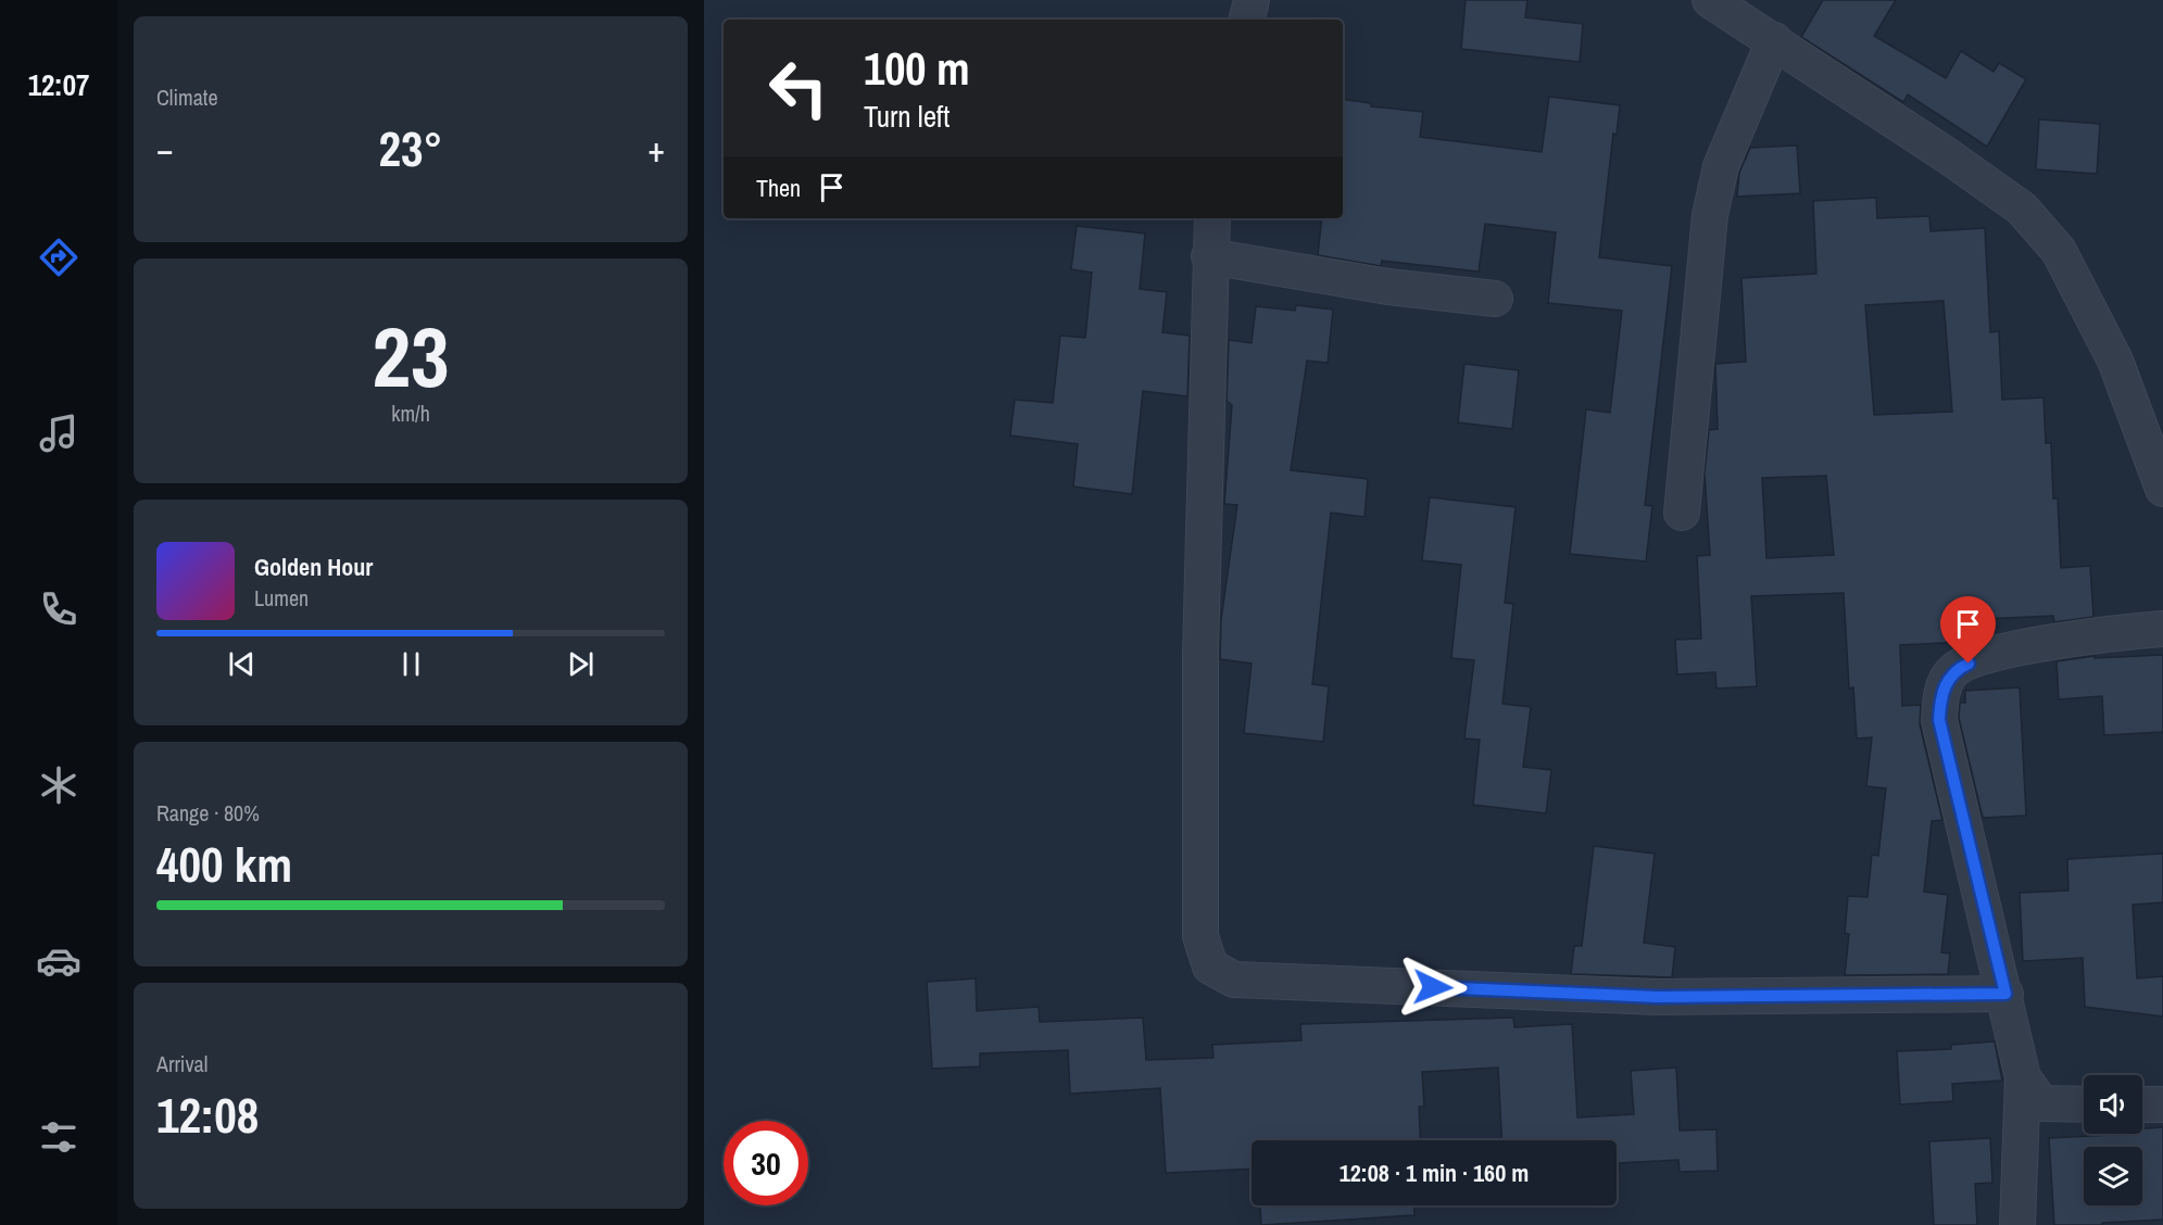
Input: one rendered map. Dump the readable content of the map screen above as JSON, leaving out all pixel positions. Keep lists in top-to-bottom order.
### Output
{
  "page": {
    "tabs": "12:07",
    "tile": [
      "Climate",
      ["23", "km/h"],
      ["Range · 80%", "400 km"],
      ["Arrival", "12:08"]
    ],
    "turn": ["100 m", "Turn left"],
    "heat": ["−", "23°", "+"],
    "then": "Then",
    "song": ["Golden Hour", "Lumen"],
    "limit": "30",
    "trip": "12:08 · 1 min · 160 m"
  }
}
